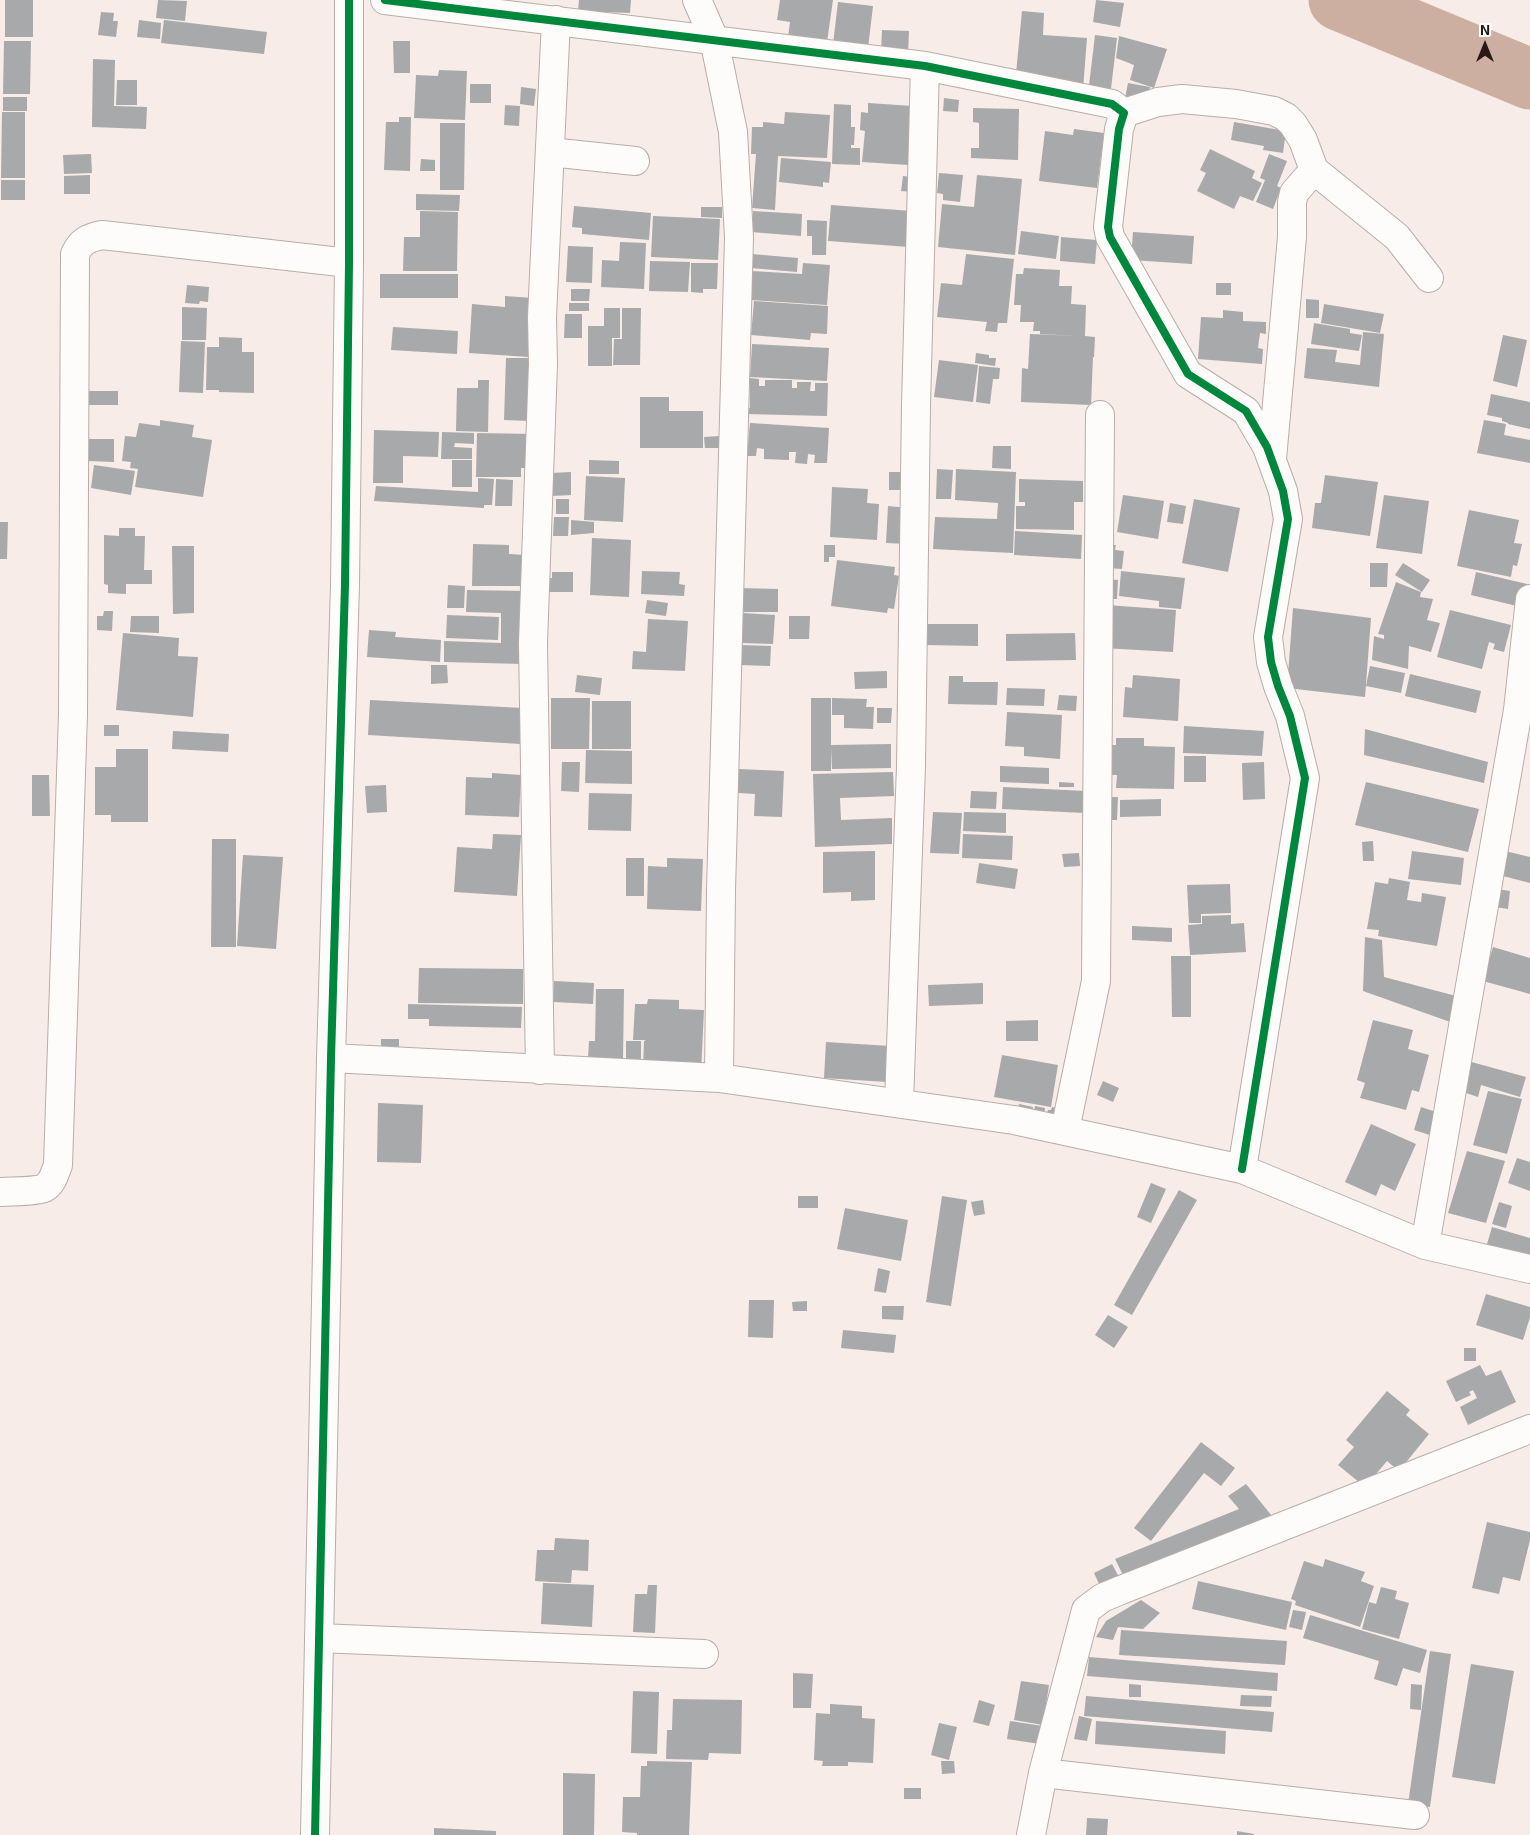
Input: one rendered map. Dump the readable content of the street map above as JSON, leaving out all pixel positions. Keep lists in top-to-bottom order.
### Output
{
  "north": "top"
}
